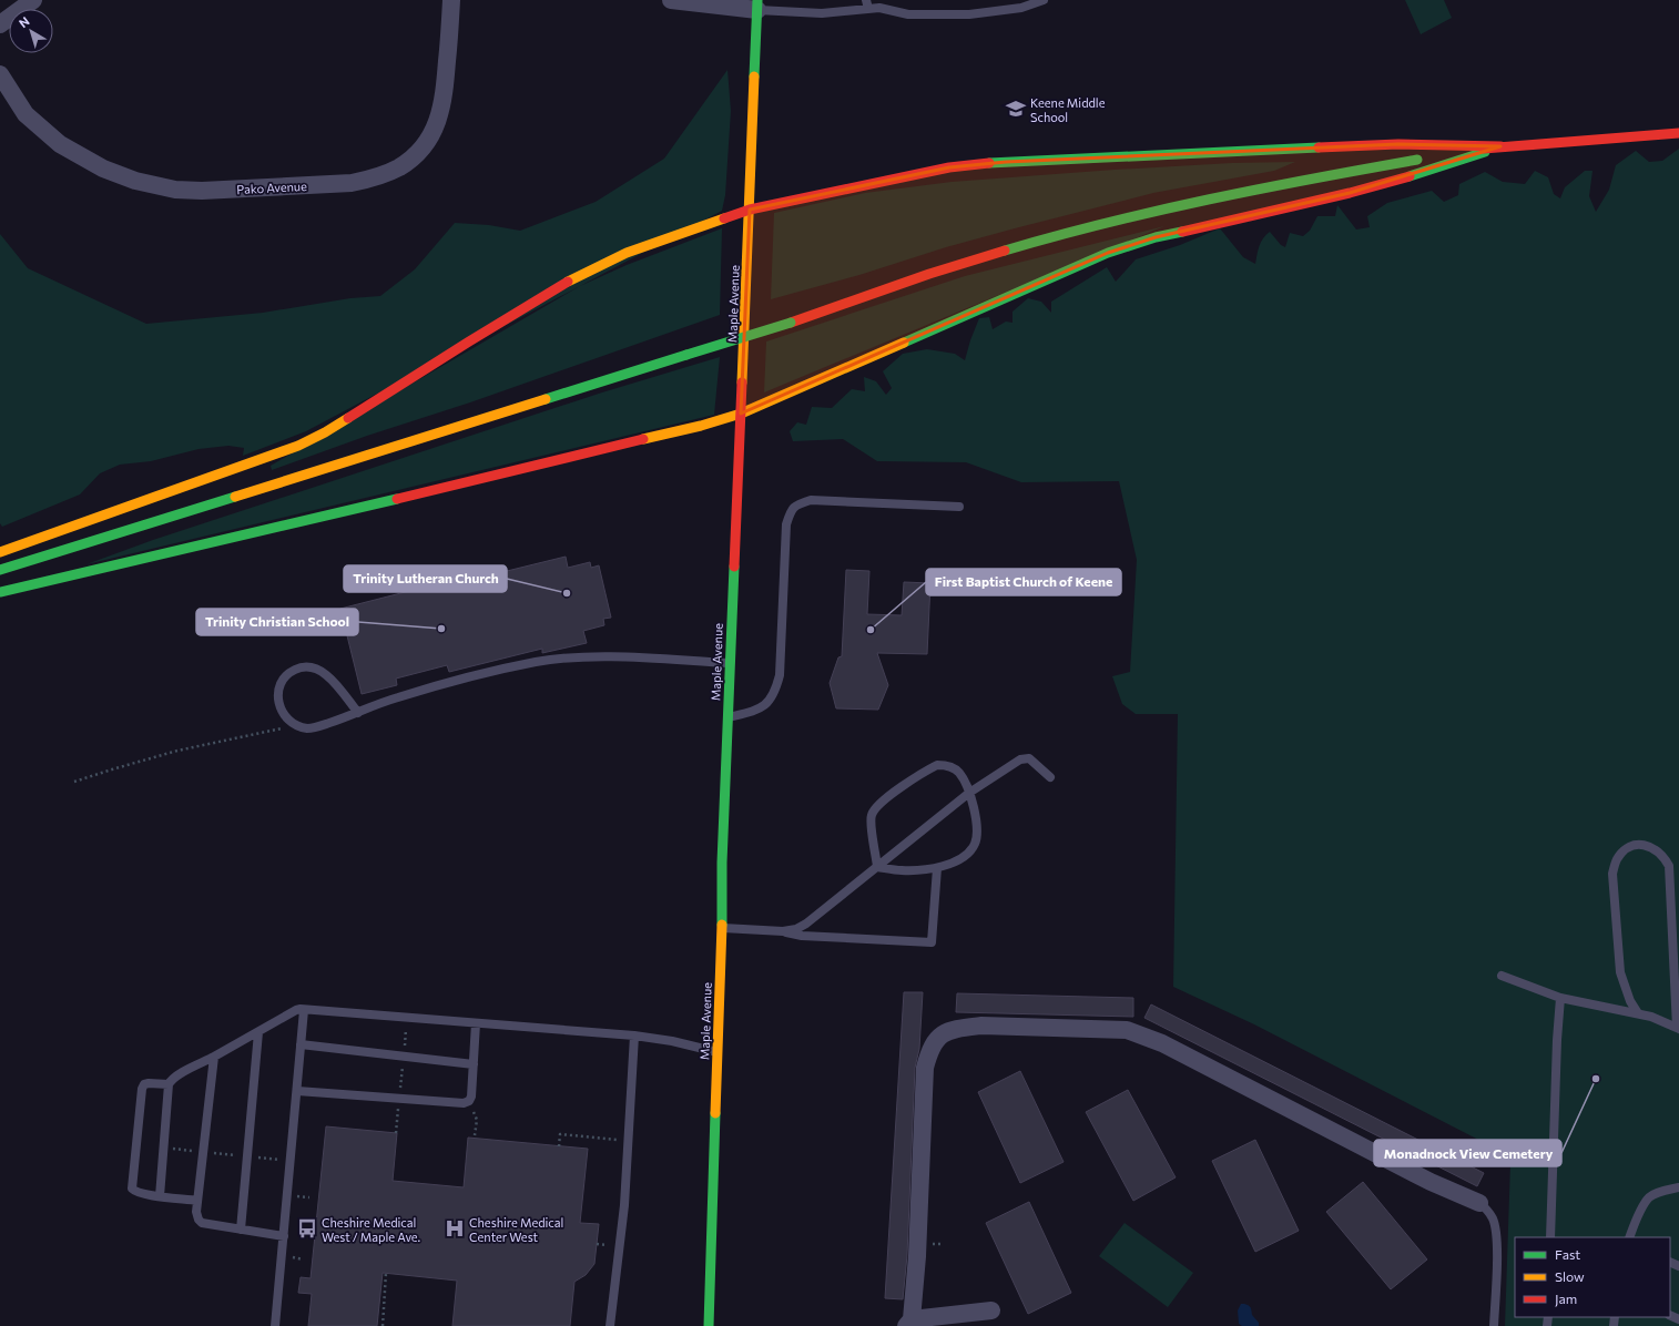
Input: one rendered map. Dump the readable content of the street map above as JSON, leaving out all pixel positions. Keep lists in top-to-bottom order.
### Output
{
  "streets": {
    "main road": ["Maple Avenue"],
    "street": ["Pako Avenue"]
  },
  "places": {
    "school or university": ["Keene Middle School"],
    "other": [
      "Trinity Lutheran Church",
      "Trinity Christian School",
      "First Baptist Church of Keene",
      "Monadnock View Cemetery"
    ],
    "bus stop": ["Cheshire Medical West / Maple Ave."],
    "hospital": ["Cheshire Medical Center West"]
  },
  "legend": ["Fast", "Slow", "Jam"],
  "north": "top left"
}
